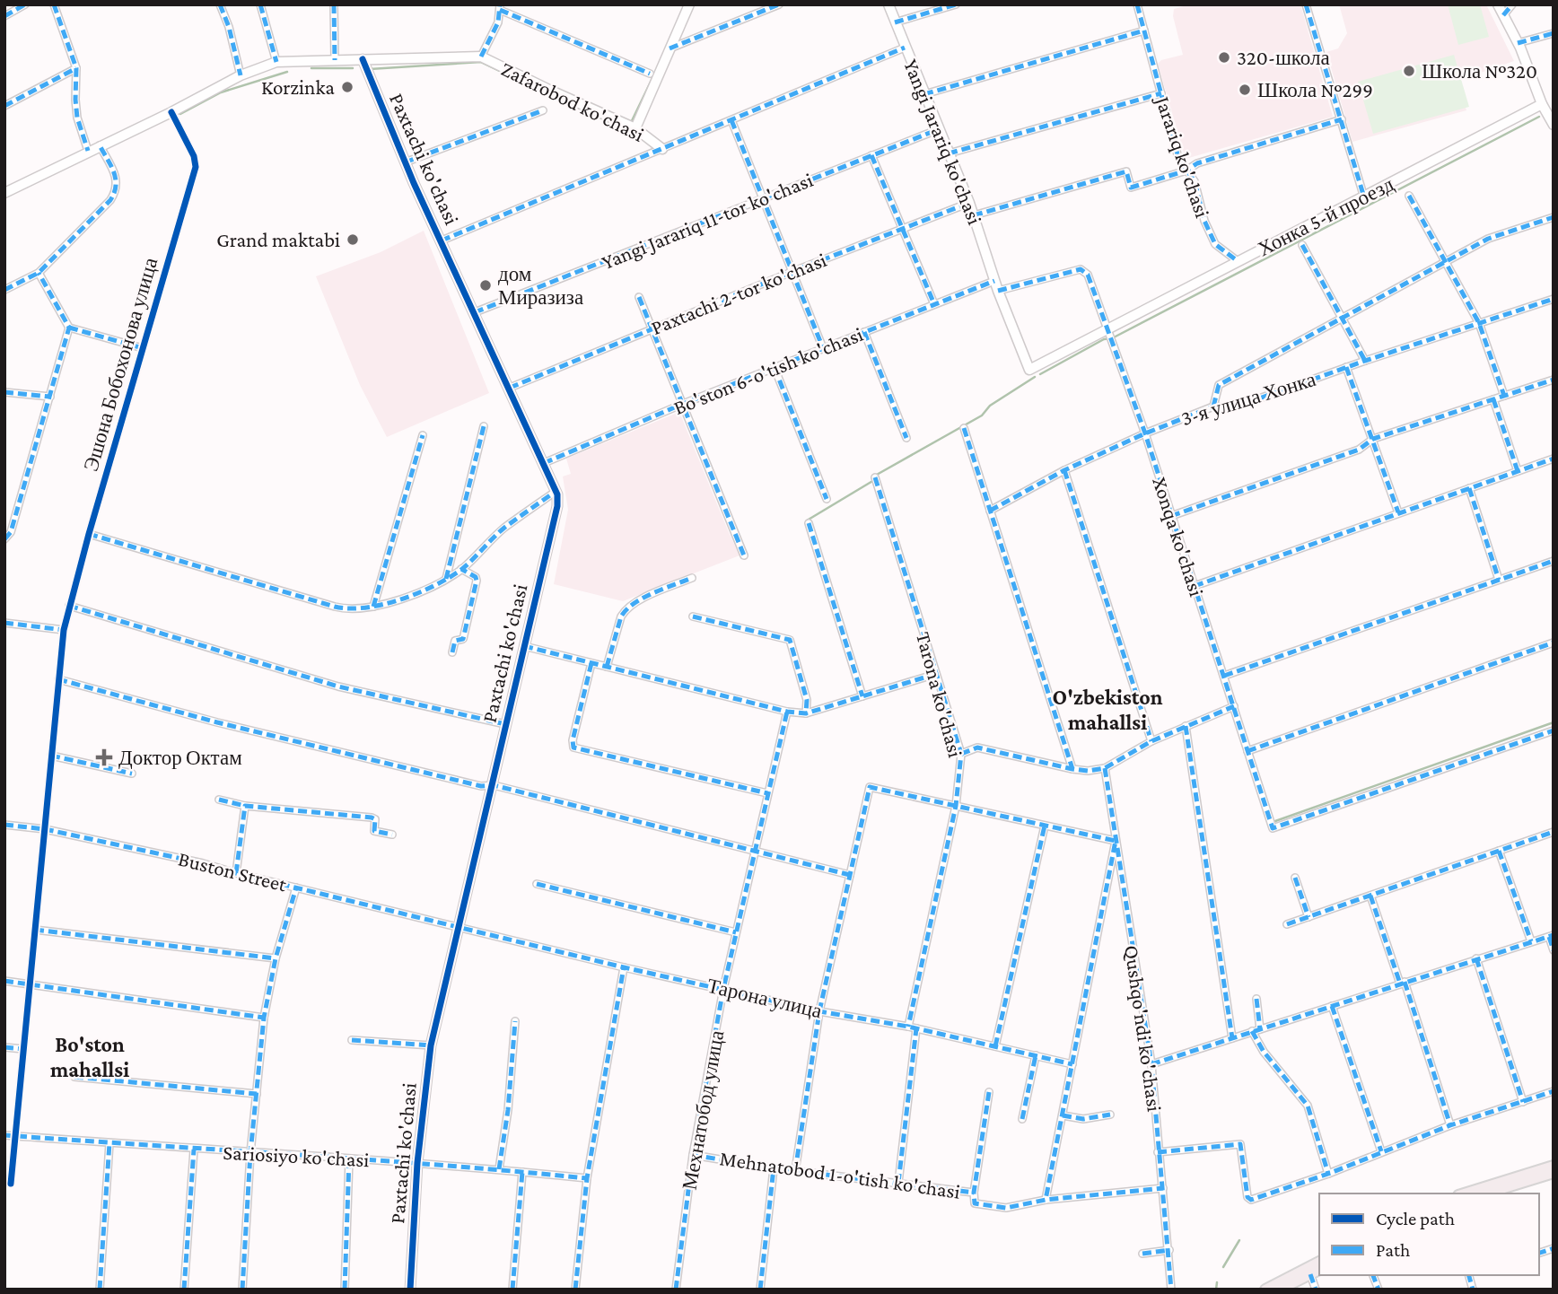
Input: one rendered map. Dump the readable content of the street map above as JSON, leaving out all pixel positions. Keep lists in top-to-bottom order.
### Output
{
  "streets": {
    "street": [
      "Zafarobod ko'chasi",
      "Yangi Jarariq ko'chasi",
      "Jarariq ko'chasi",
      "Paxtachi ko'chasi",
      "Хонка 5-й проезд",
      "Yangi Jarariq 11-tor ko'chasi",
      "Paxtachi 2-tor ko'chasi",
      "Эшона Бобохонова улица",
      "Bo'ston 6-o'tish ko'chasi",
      "3-я улица Хонка",
      "Xonqa ko'chasi",
      "Tarona ko'chasi",
      "Buston Street",
      "Тарона улица",
      "Qushqo'ndi ko'chasi",
      "Мехнатобод улица",
      "Sariosiyo ko'chasi",
      "Mehnatobod 1-o'tish ko'chasi"
    ]
  },
  "crossings": [
    ["Zafarobod ko'chasi", "Paxtachi ko'chasi"],
    ["Zafarobod ko'chasi", "Эшона Бобохонова улица"],
    ["Yangi Jarariq ko'chasi", "Хонка 5-й проезд"],
    ["Yangi Jarariq ko'chasi", "Yangi Jarariq 11-tor ko'chasi"],
    ["Yangi Jarariq ko'chasi", "Paxtachi 2-tor ko'chasi"],
    ["Yangi Jarariq ko'chasi", "Bo'ston 6-o'tish ko'chasi"],
    ["Yangi Jarariq ko'chasi", "Xonqa ko'chasi"],
    ["Jarariq ko'chasi", "Хонка 5-й проезд"],
    ["Paxtachi ko'chasi", "Yangi Jarariq 11-tor ko'chasi"],
    ["Paxtachi ko'chasi", "Paxtachi 2-tor ko'chasi"],
    ["Paxtachi ko'chasi", "Bo'ston 6-o'tish ko'chasi"],
    ["Paxtachi ko'chasi", "Buston Street"],
    ["Paxtachi ko'chasi", "Тарона улица"],
    ["Paxtachi ko'chasi", "Sariosiyo ko'chasi"],
    ["Хонка 5-й проезд", "Xonqa ko'chasi"],
    ["Эшона Бобохонова улица", "Buston Street"],
    ["Эшона Бобохонова улица", "Sariosiyo ko'chasi"],
    ["3-я улица Хонка", "Xonqa ko'chasi"],
    ["Tarona ko'chasi", "Тарона улица"],
    ["Tarona ko'chasi", "Mehnatobod 1-o'tish ko'chasi"],
    ["Buston Street", "Тарона улица"],
    ["Тарона улица", "Мехнатобод улица"],
    ["Qushqo'ndi ko'chasi", "Mehnatobod 1-o'tish ko'chasi"],
    ["Мехнатобод улица", "Mehnatobod 1-o'tish ko'chasi"]
  ],
  "districts": ["O'zbekiston mahallsi", "Bo'ston mahallsi"],
  "places": {
    "other": [
      "320-школа",
      "Школа №320",
      "Korzinka",
      "Школа №299",
      "Grand maktabi",
      "дом Миразиза"
    ],
    "health": ["Доктор Октам"]
  },
  "legend": ["Cycle path", "Path"]
}
